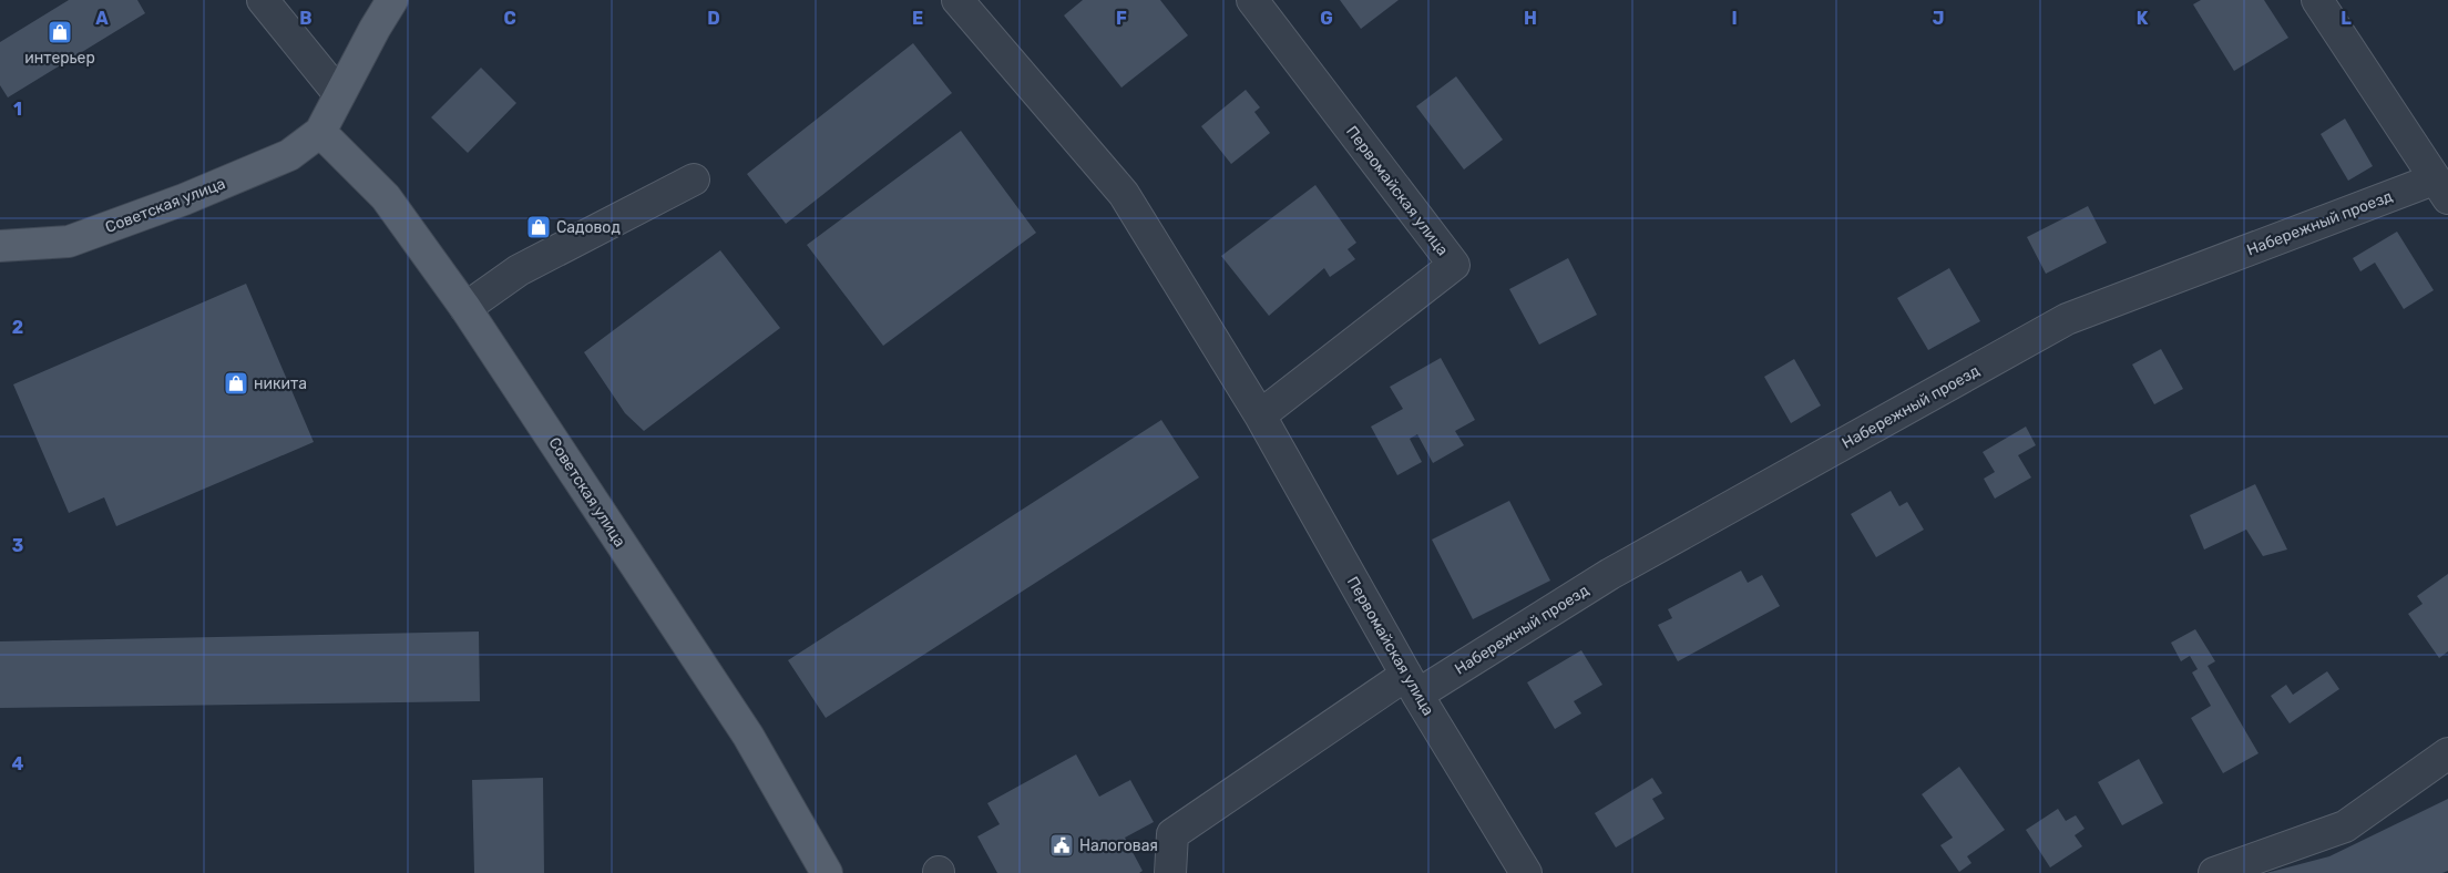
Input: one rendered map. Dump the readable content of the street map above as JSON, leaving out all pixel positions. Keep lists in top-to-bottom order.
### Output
{
  "streets": {
    "main road": ["Советская улица"],
    "street": ["Первомайская улица", "Набережный проезд"]
  },
  "crossings": [
    ["Первомайская улица", "Набережный проезд"]
  ],
  "places": {
    "shop": ["интерьер", "Садовод", "никита"],
    "public building": ["Налоговая"]
  },
  "grid": {
    "columns": [
      "A",
      "B",
      "C",
      "D",
      "E",
      "F",
      "G",
      "H",
      "I",
      "J",
      "K",
      "L"
    ],
    "rows": [
      "1",
      "2",
      "3",
      "4"
    ]
  }
}
